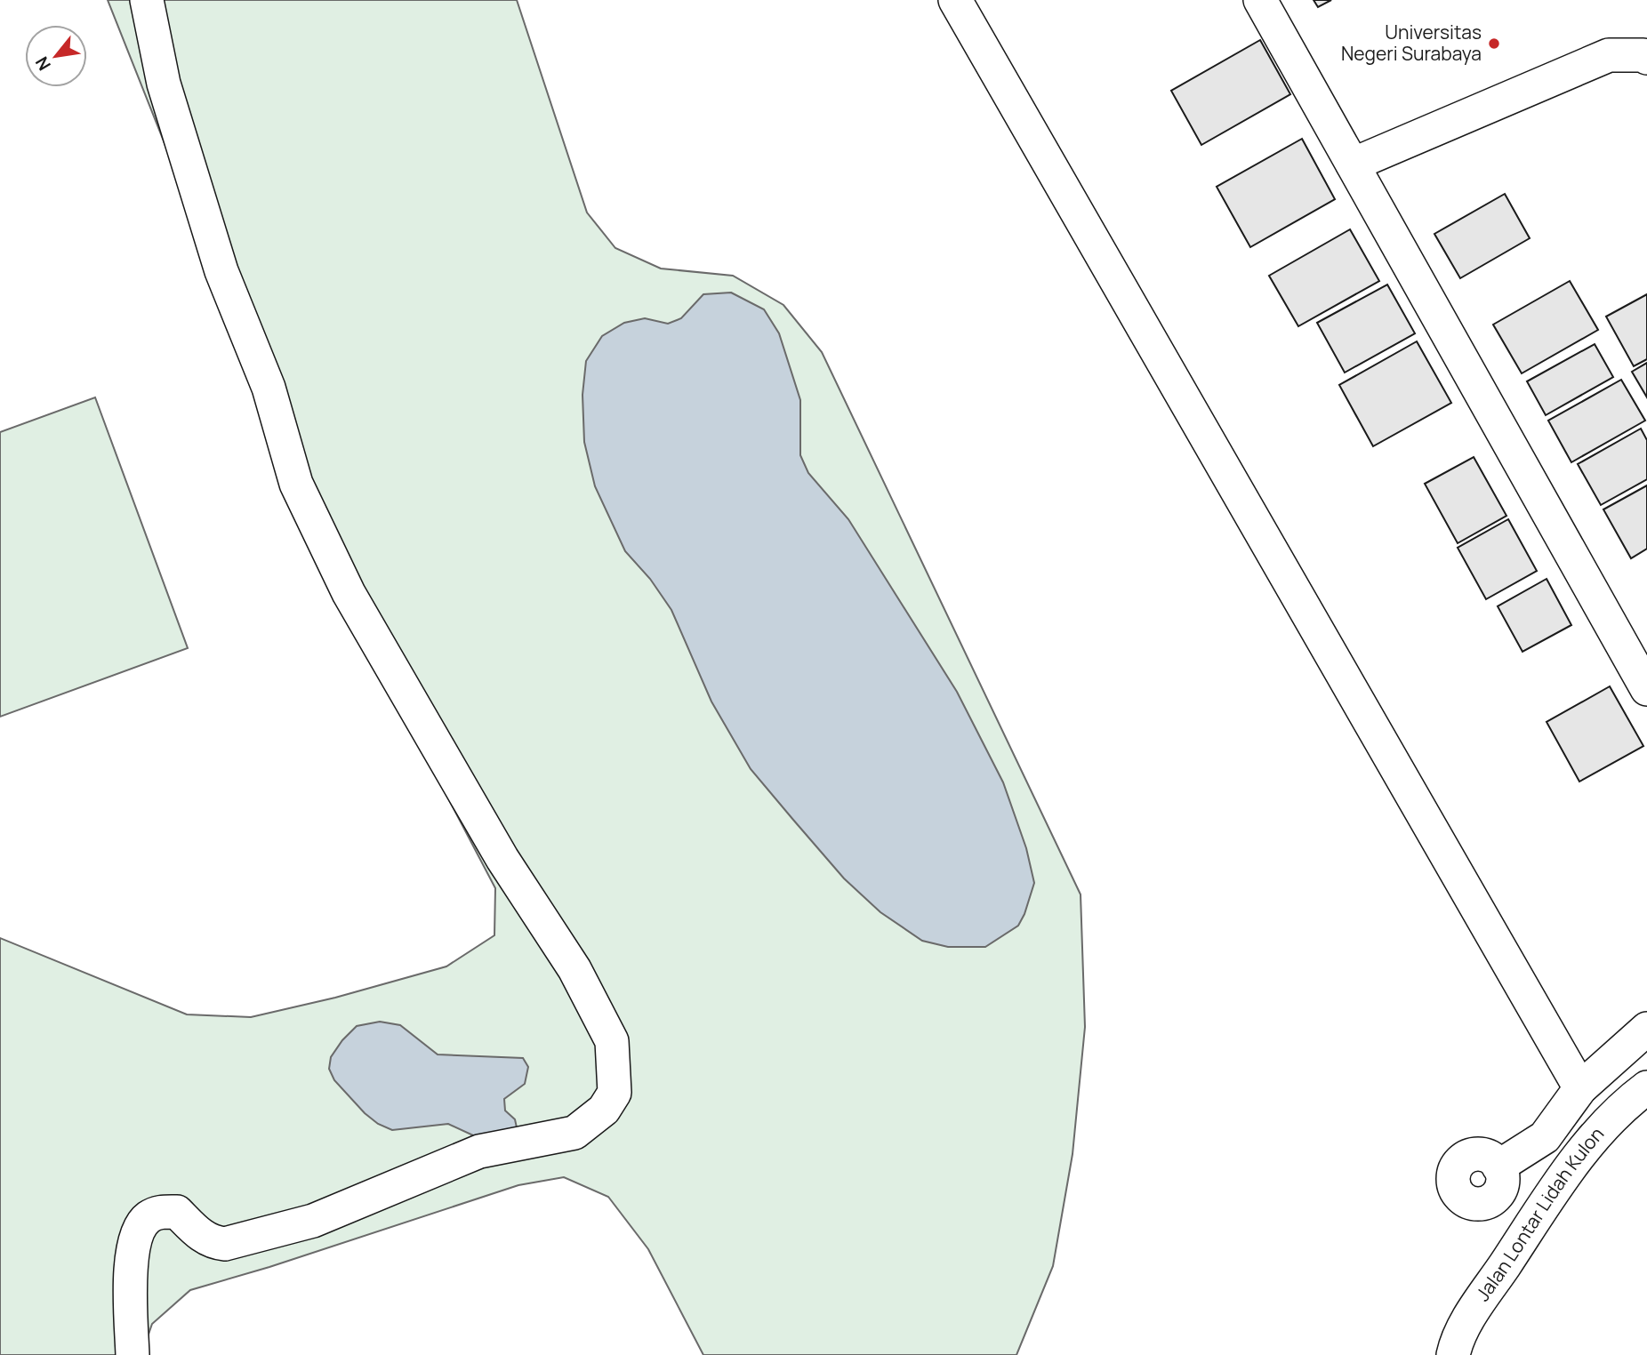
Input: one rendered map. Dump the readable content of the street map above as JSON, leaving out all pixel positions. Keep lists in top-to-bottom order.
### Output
{
  "streets": {
    "street": ["Jalan Lontar Lidah Kulon"]
  },
  "places": ["Universitas Negeri Surabaya"],
  "north": "bottom left"
}
